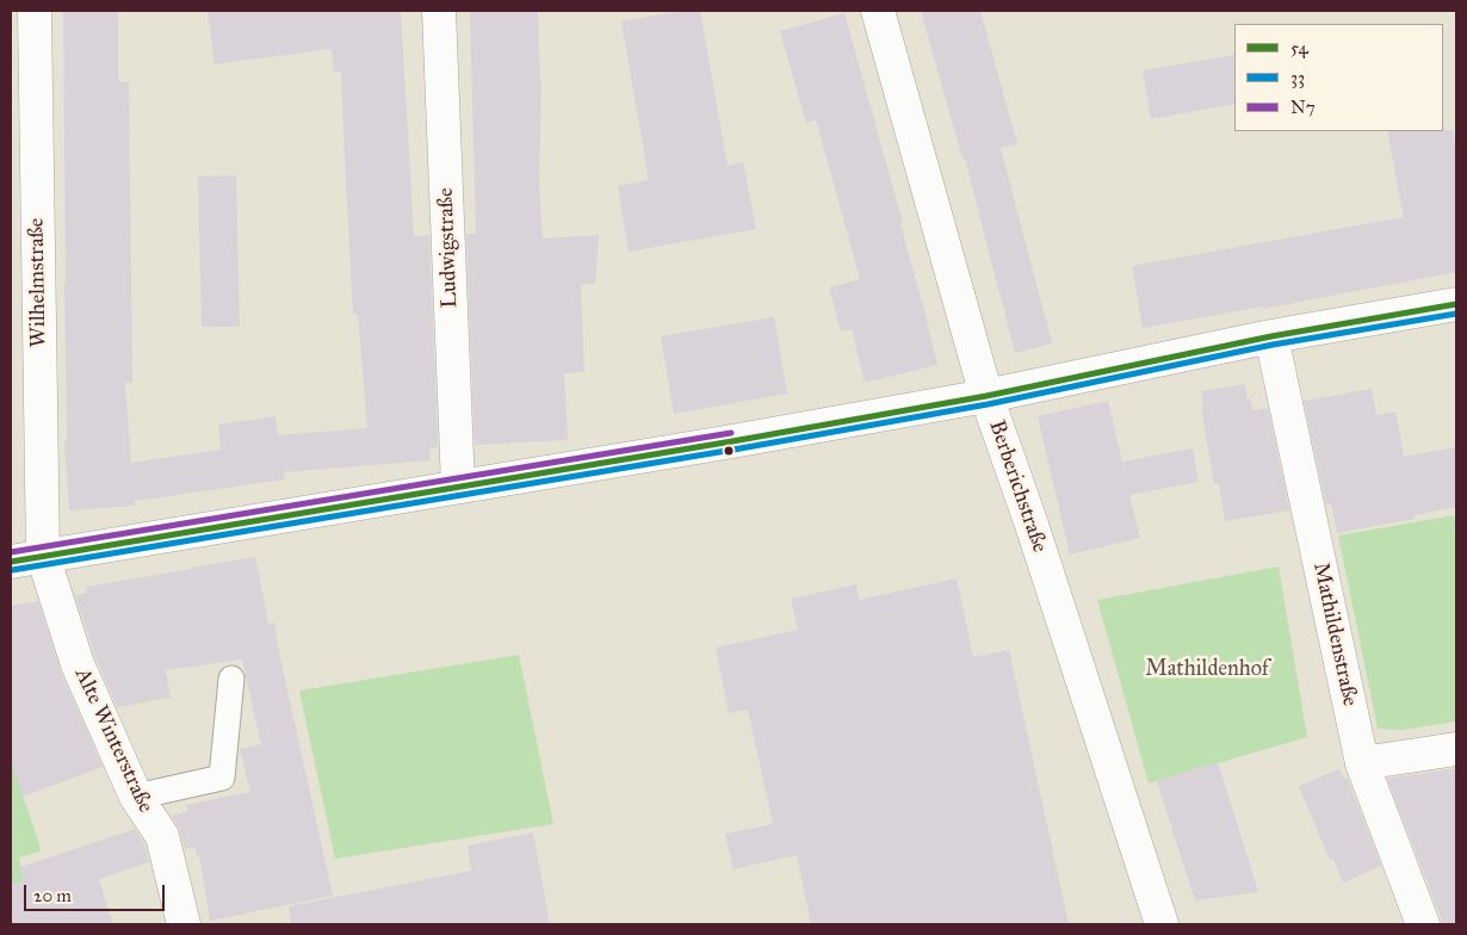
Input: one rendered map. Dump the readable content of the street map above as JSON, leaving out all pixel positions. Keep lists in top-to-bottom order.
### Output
{
  "streets": {
    "street": [
      "Ludwigstraße",
      "Wilhelmstraße",
      "Berberichstraße",
      "Mathildenstraße",
      "Alte Winterstraße"
    ]
  },
  "crossings": [
    ["Wilhelmstraße", "Alte Winterstraße"]
  ],
  "parks": ["Mathildenhof"],
  "lines": ["transit line 54", "transit line 33", "transit line N7"],
  "legend": ["54", "33", "N7"],
  "scale_bar": "20 m"
}
